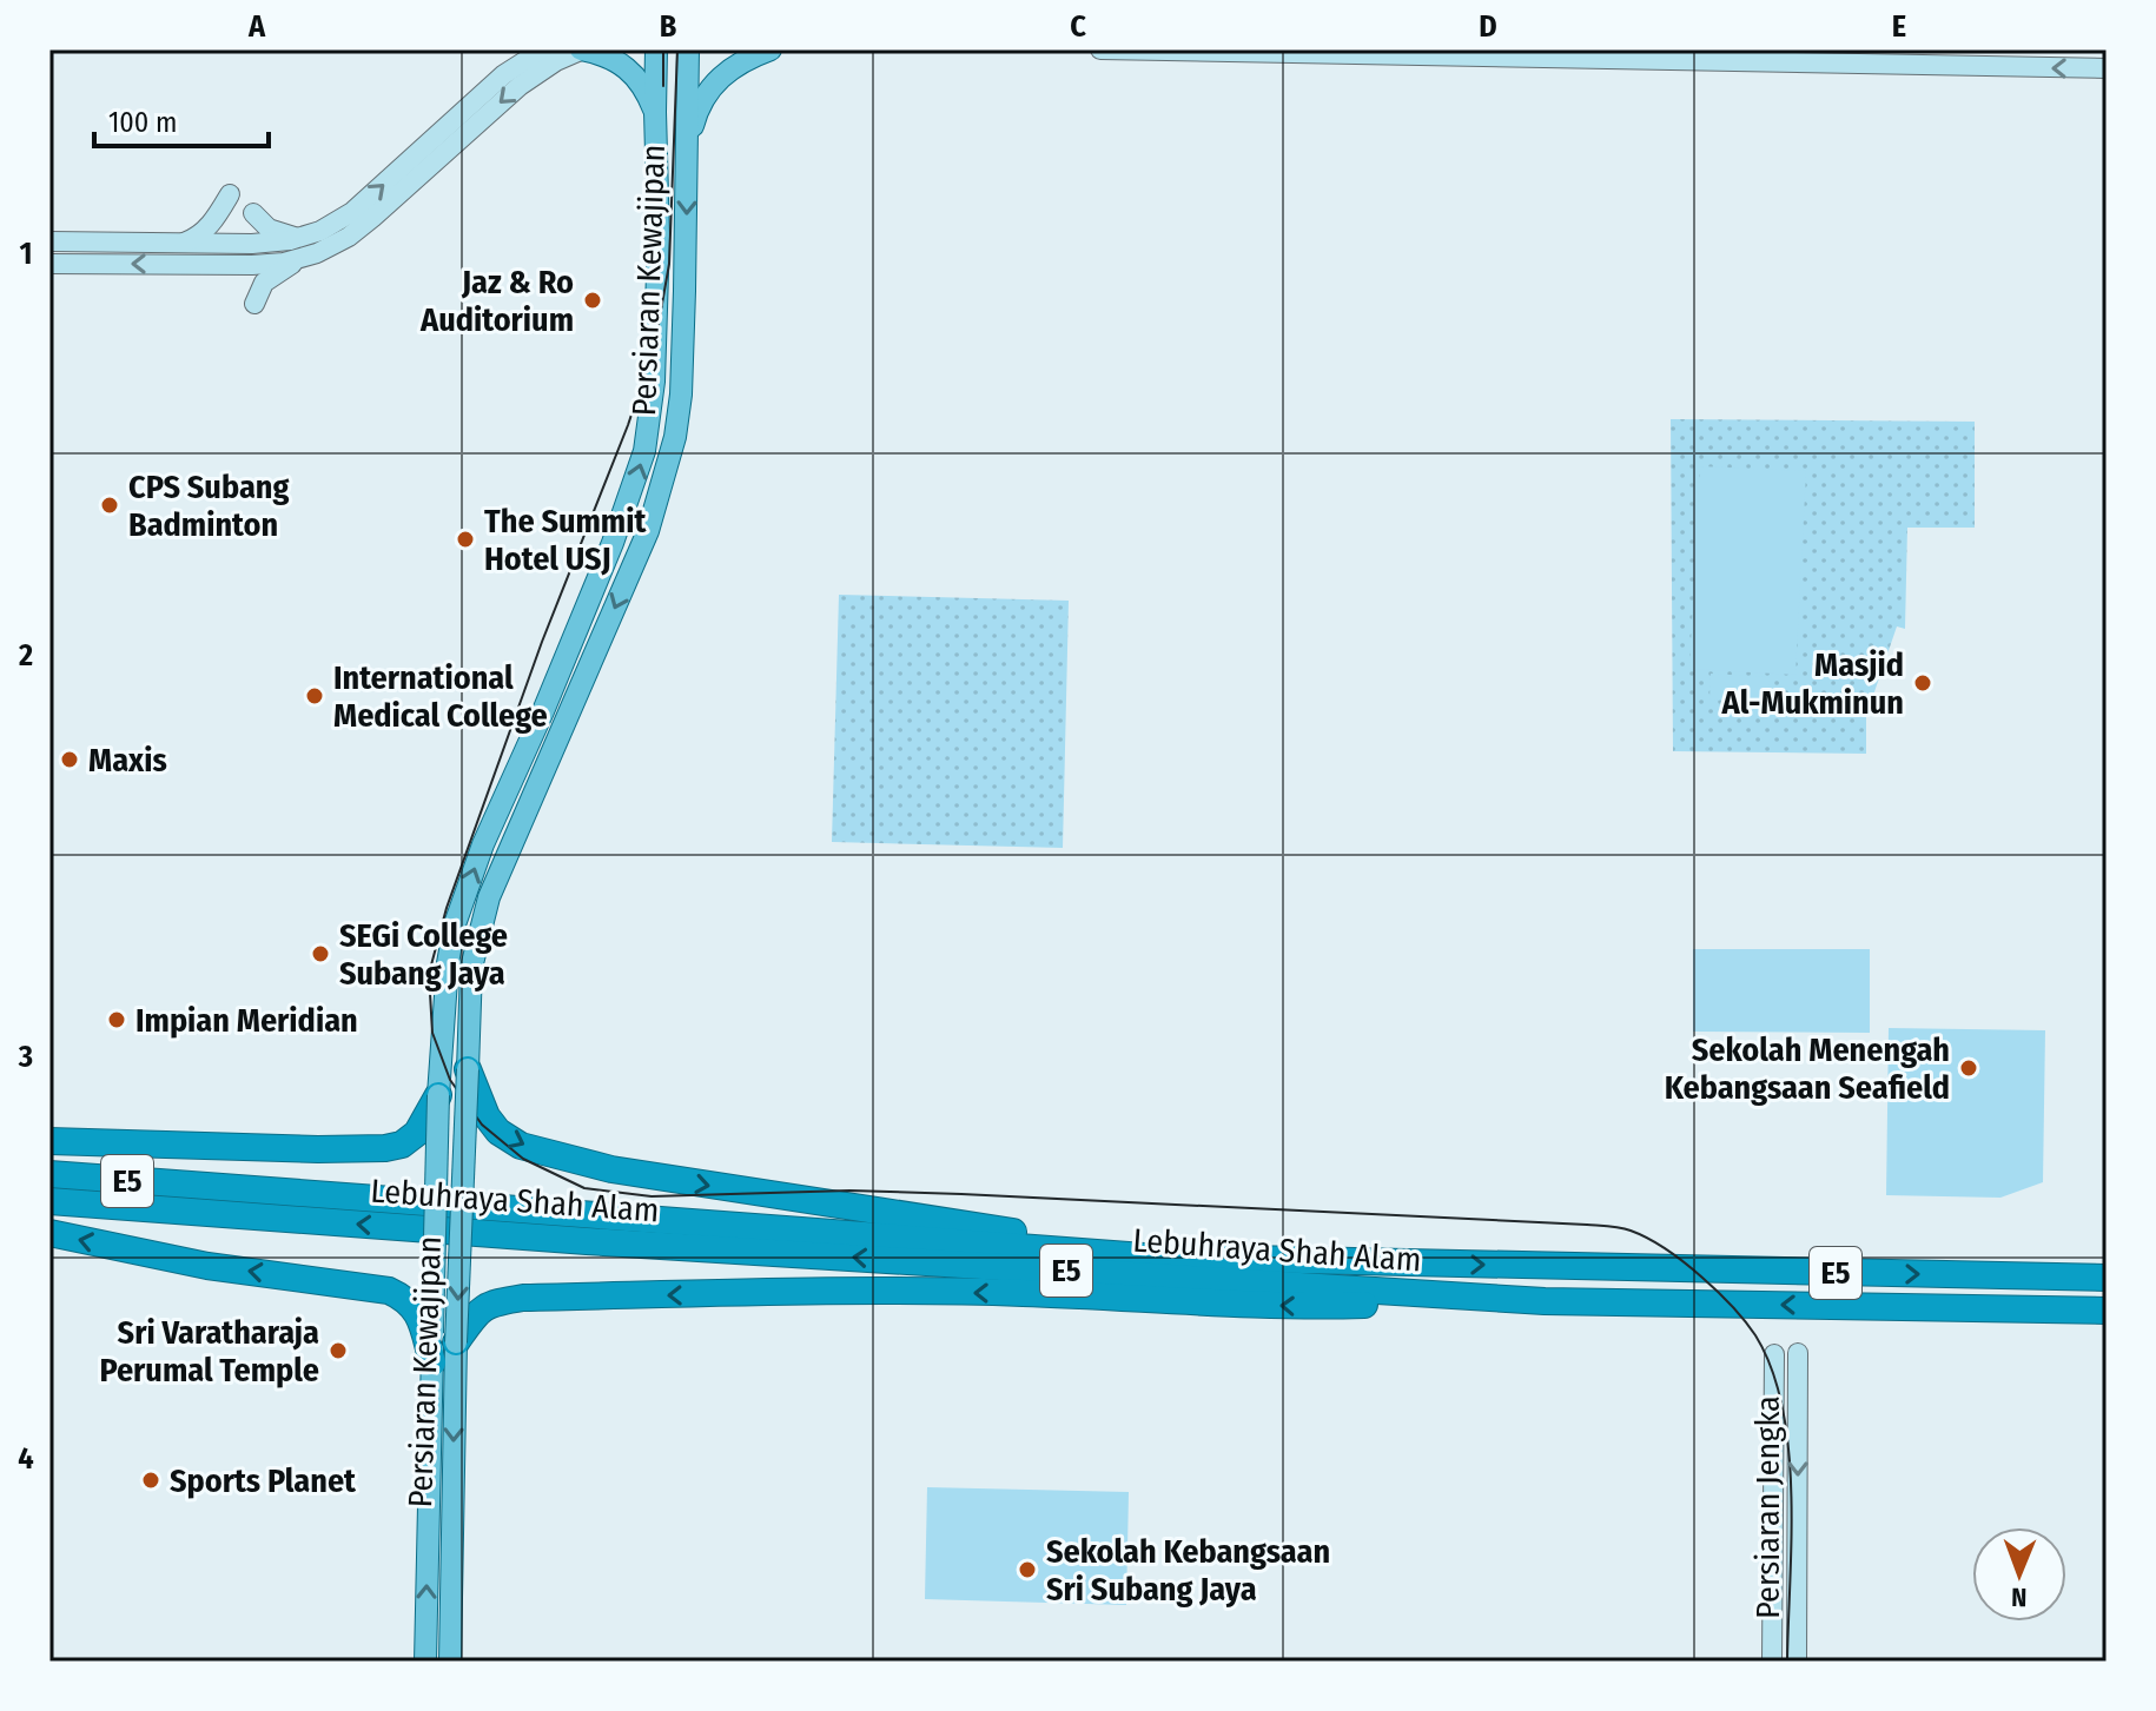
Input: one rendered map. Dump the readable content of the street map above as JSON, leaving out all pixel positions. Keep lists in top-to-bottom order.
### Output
{
  "streets": {
    "highway": ["E5", "Lebuhraya Shah Alam"],
    "main road": ["Persiaran Kewajipan", "Persiaran Jengka"]
  },
  "places": [
    "Jaz & Ro Auditorium",
    "CPS Subang Badminton",
    "The Summit Hotel USJ",
    "Masjid Al-Mukminun",
    "International Medical College",
    "Maxis",
    "SEGi College Subang Jaya",
    "Impian Meridian",
    "Sekolah Menengah Kebangsaan Seafield",
    "Sri Varatharaja Perumal Temple",
    "Sports Planet",
    "Sekolah Kebangsaan Sri Subang Jaya"
  ],
  "scale_bar": "100 m",
  "north": "bottom",
  "grid": {
    "columns": [
      "A",
      "B",
      "C",
      "D",
      "E"
    ],
    "rows": [
      "1",
      "2",
      "3",
      "4"
    ]
  }
}
